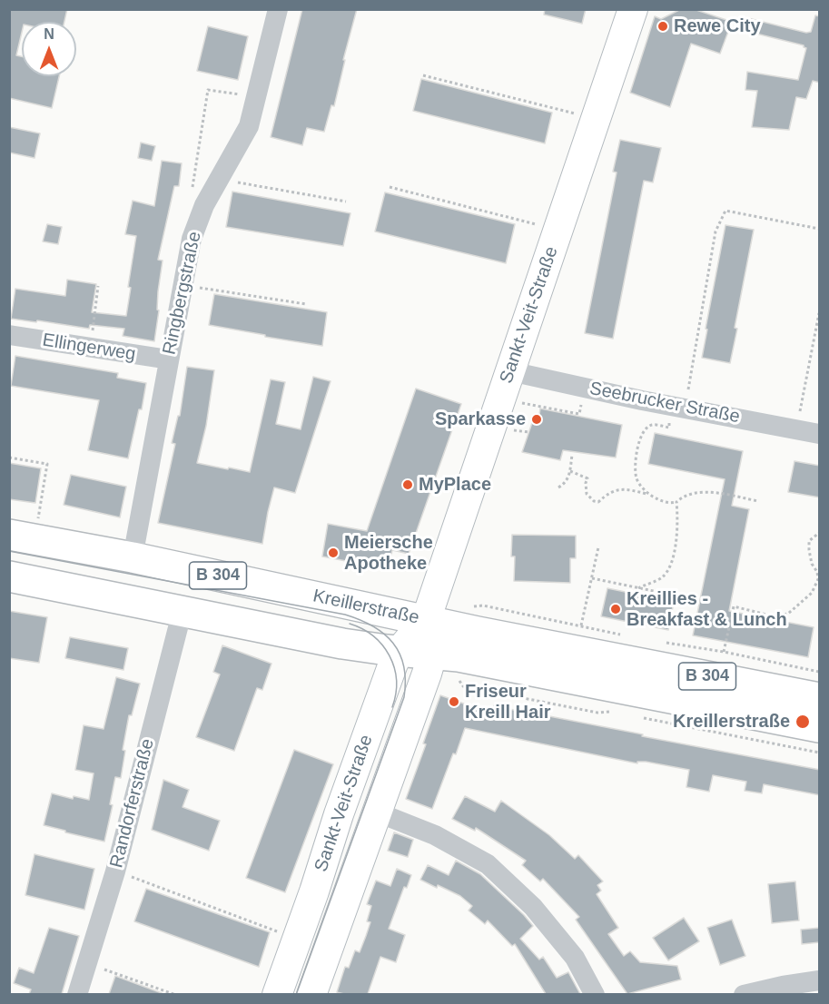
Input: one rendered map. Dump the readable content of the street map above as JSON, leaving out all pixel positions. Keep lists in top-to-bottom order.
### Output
{
  "streets": {
    "main road": ["B 304", "Kreillerstraße"],
    "street": [
      "Ringbergstraße",
      "Sankt-Veit-Straße",
      "Ellingerweg",
      "Seebrucker Straße",
      "Randorferstraße"
    ]
  },
  "crossings": [
    ["Ringbergstraße", "Ellingerweg"],
    ["Ringbergstraße", "Kreillerstraße"],
    ["Sankt-Veit-Straße", "Seebrucker Straße"],
    ["Sankt-Veit-Straße", "Kreillerstraße"],
    ["Kreillerstraße", "Randorferstraße"]
  ],
  "places": [
    "Rewe City",
    "Sparkasse",
    "MyPlace",
    "Meiersche Apotheke",
    "Kreillies - Breakfast & Lunch",
    "Friseur Kreill Hair",
    "Kreillerstraße"
  ],
  "north": "top"
}
